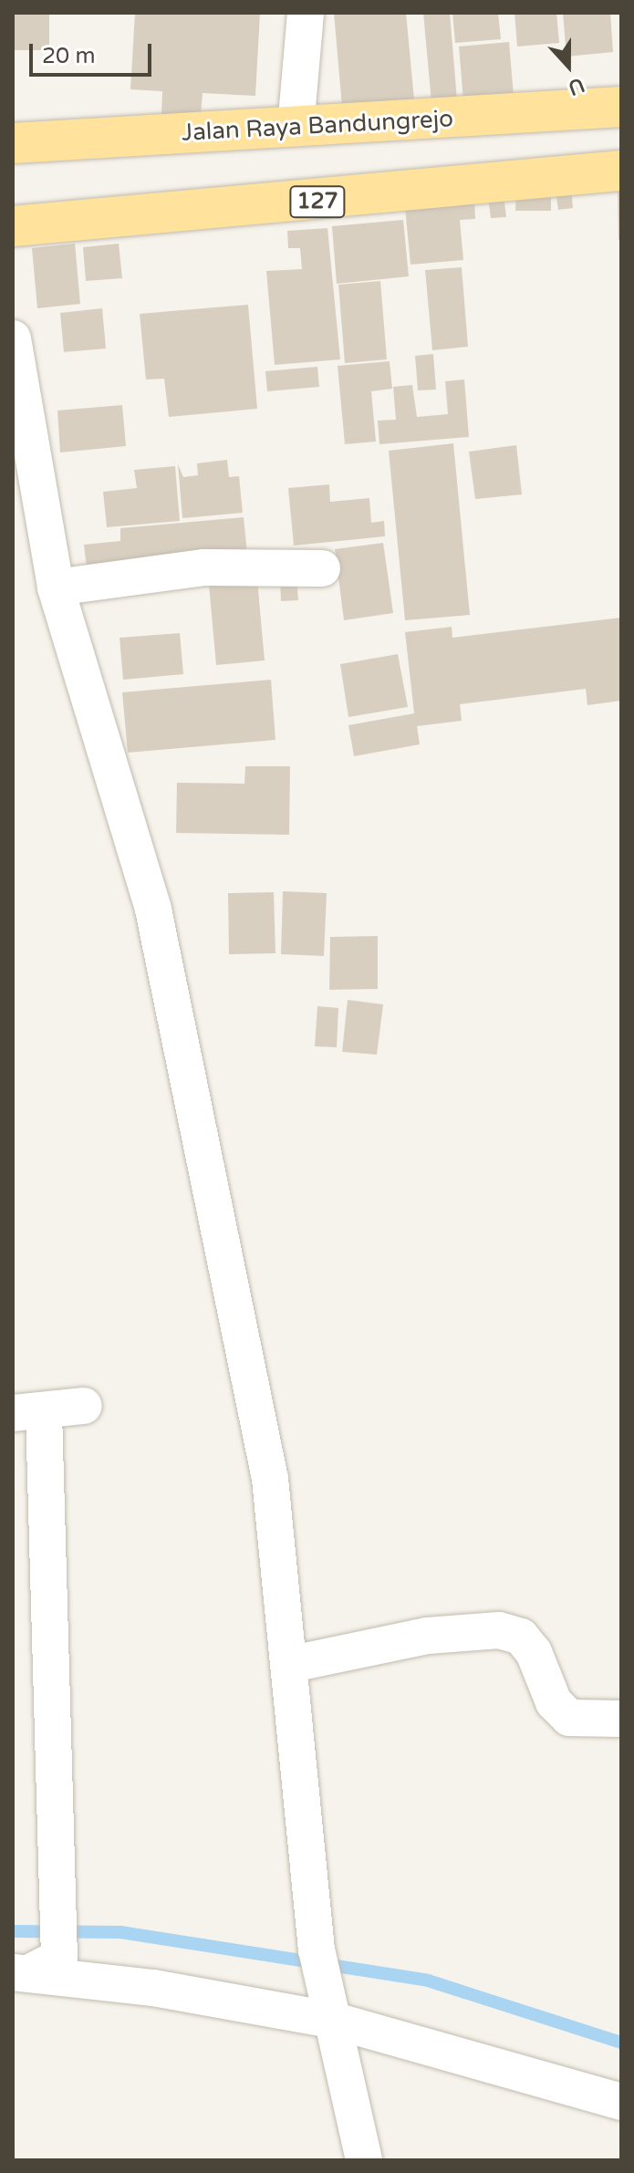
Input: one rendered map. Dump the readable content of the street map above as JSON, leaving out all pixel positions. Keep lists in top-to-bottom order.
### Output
{
  "streets": {
    "main road": ["Jalan Raya Bandungrejo", "127"]
  },
  "scale_bar": "20 m",
  "north": "bottom"
}
